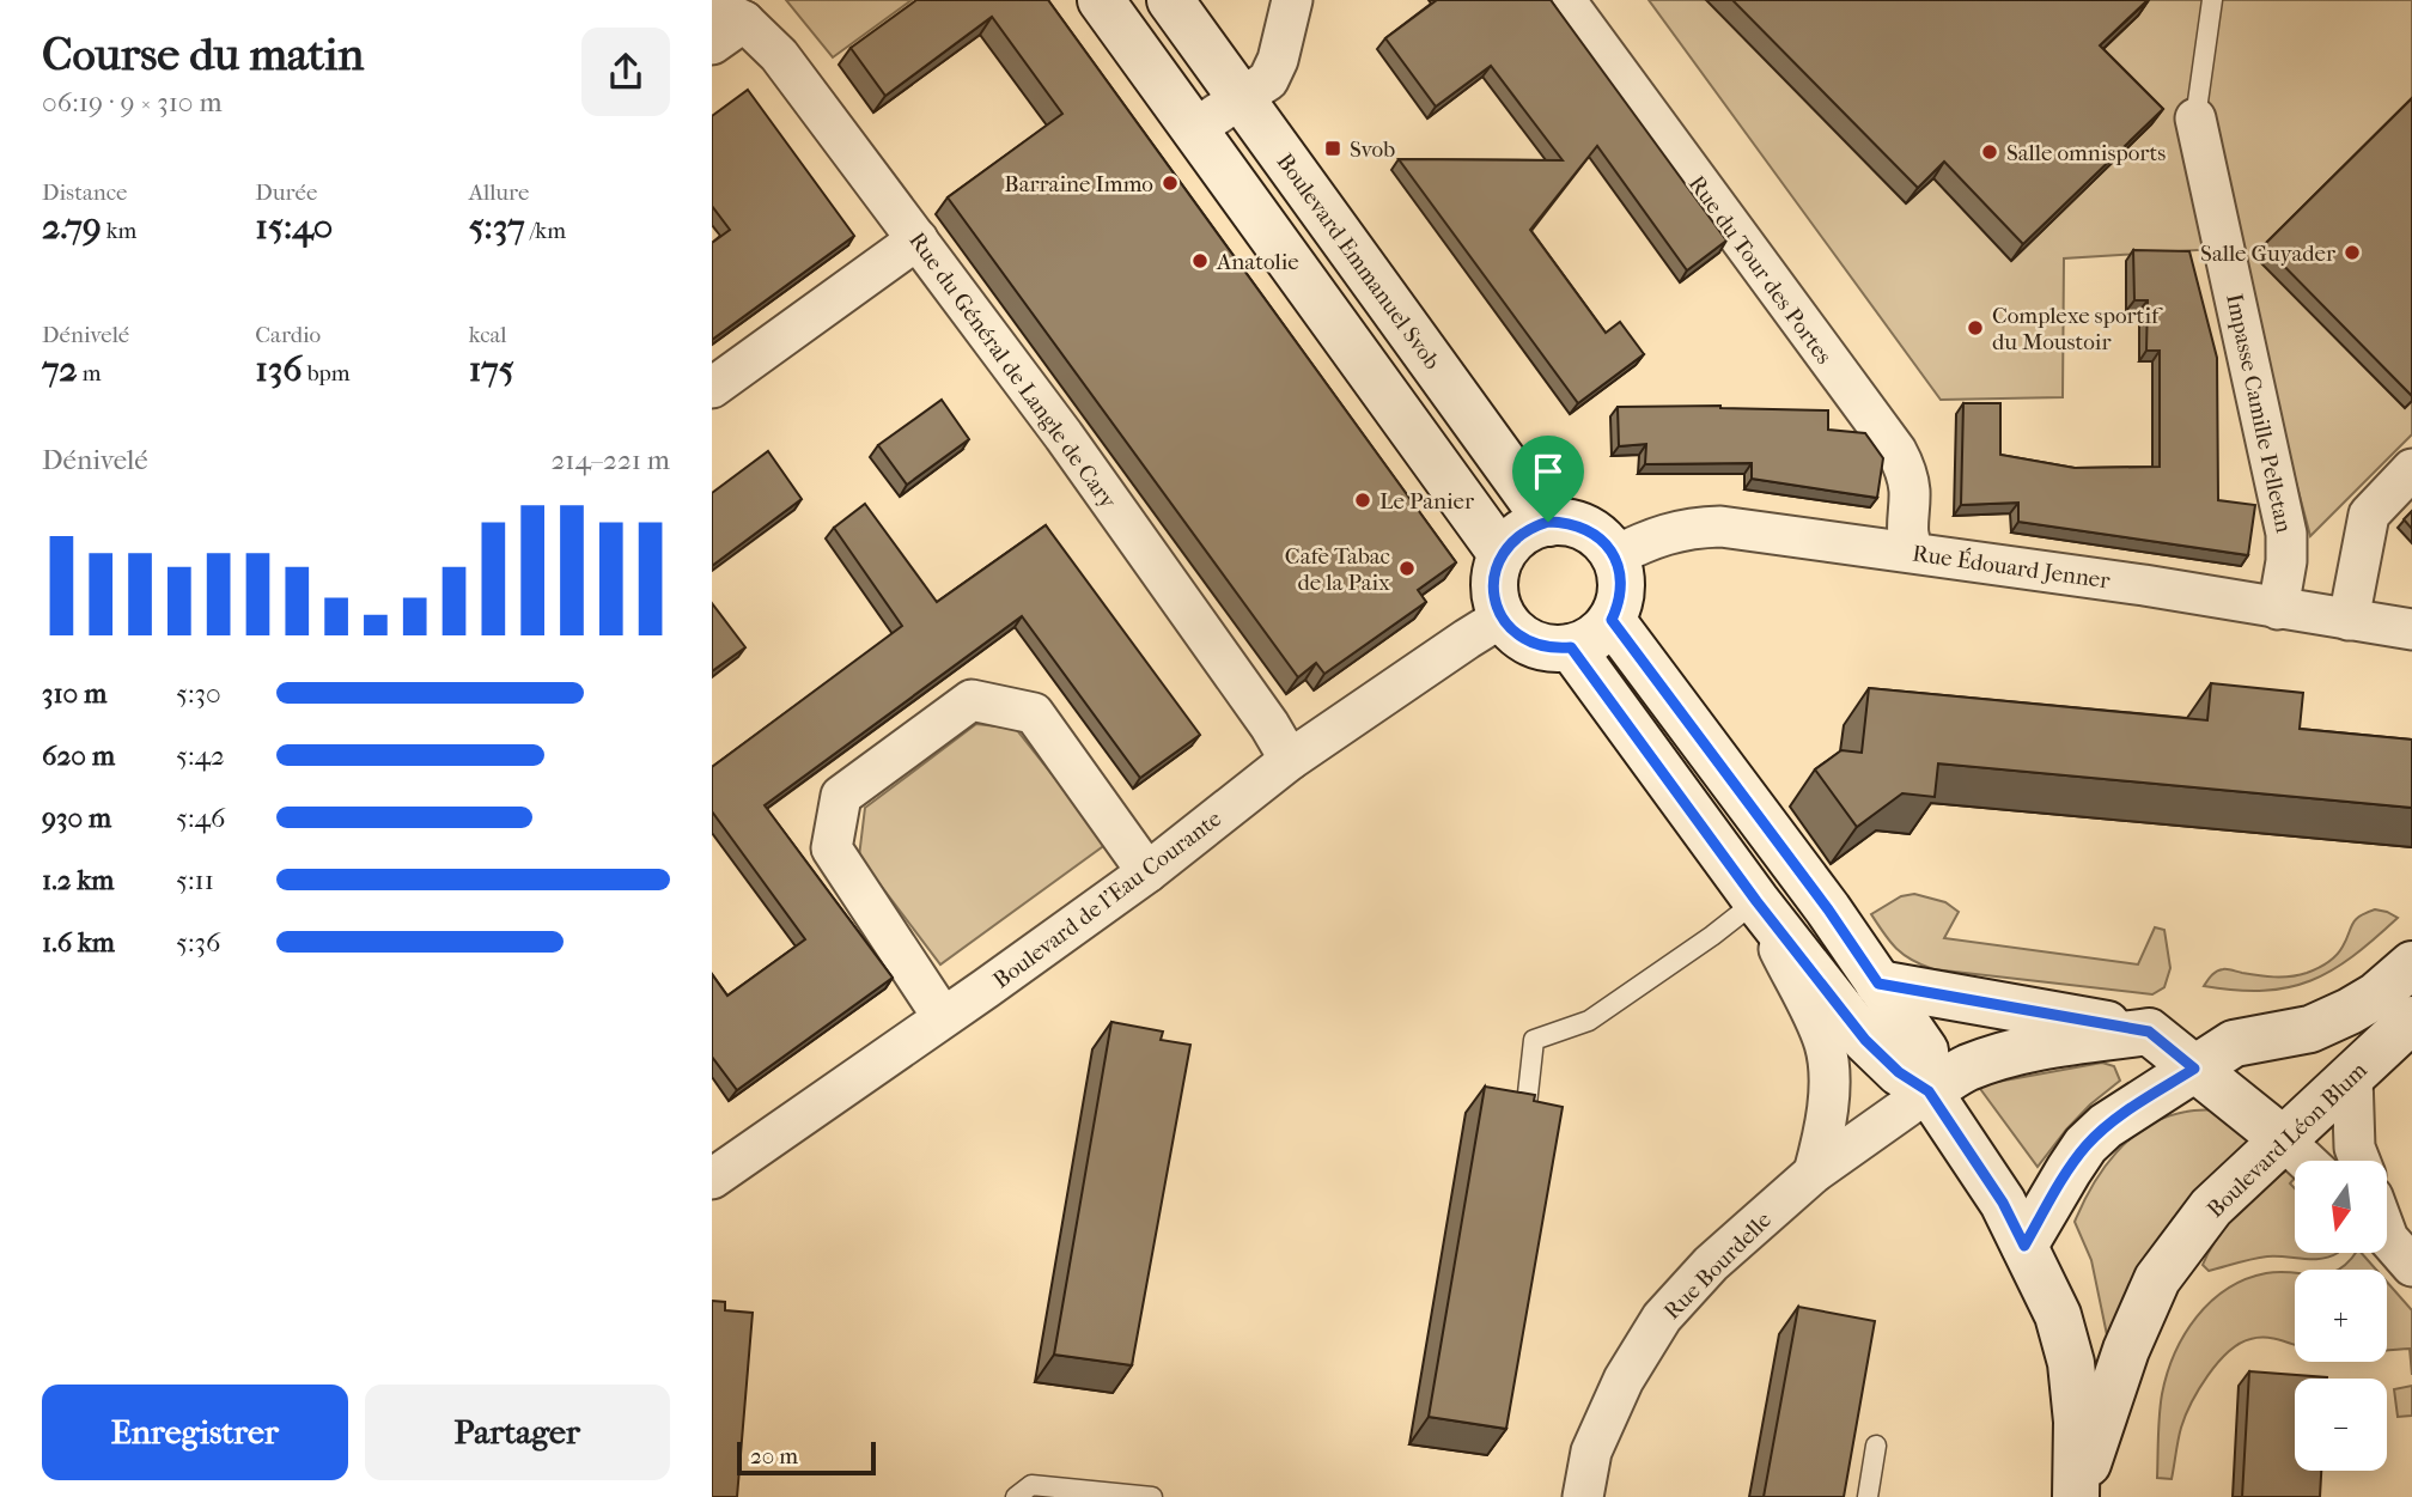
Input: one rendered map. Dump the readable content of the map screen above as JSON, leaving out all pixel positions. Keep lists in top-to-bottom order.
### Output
{
  "streets": {
    "main road": ["Boulevard Emmanuel Svob", "Boulevard Léon Blum"],
    "street": [
      "Rue du Tour des Portes",
      "Rue du Général de Langle de Cary",
      "Impasse Camille Pelletan",
      "Rue Édouard Jenner",
      "Boulevard de l'Eau Courante",
      "Rue Bourdelle"
    ]
  },
  "crossings": [
    ["Boulevard Emmanuel Svob", "Rue Édouard Jenner"],
    ["Boulevard Emmanuel Svob", "Boulevard de l'Eau Courante"],
    ["Rue du Tour des Portes", "Rue Édouard Jenner"],
    ["Rue du Général de Langle de Cary", "Boulevard de l'Eau Courante"],
    ["Impasse Camille Pelletan", "Rue Édouard Jenner"],
    ["Rue Édouard Jenner", "Boulevard de l'Eau Courante"]
  ],
  "places": {
    "transit": ["Svob"],
    "other": [
      "Salle omnisports",
      "Barraine Immo",
      "Salle Guyader",
      "Anatolie",
      "Complexe sportif du Moustoir",
      "Le Panier",
      "Cafe Tabac de la Paix"
    ]
  },
  "scale_bar": "20 m",
  "north": "bottom",
  "page": {
    "heading": ["Course du matin", "06:19 · 9 × 310 m"],
    "stats": [
      ["Distance", "2.79 km"],
      ["Durée", "15:40"],
      ["Allure", "5:37 /km"],
      ["Dénivelé", "72 m"],
      ["Cardio", "136 bpm"],
      ["kcal", "175"]
    ],
    "chart": ["Dénivelé", "214–221 m"],
    "list": [
      {
        "name": "310 m",
        "note": "5:30"
      },
      {
        "name": "620 m",
        "note": "5:42"
      },
      {
        "name": "930 m",
        "note": "5:46"
      },
      {
        "name": "1.2 km",
        "note": "5:11"
      },
      {
        "name": "1.6 km",
        "note": "5:36"
      }
    ],
    "map_buttons": ["+", "−"],
    "buttons": ["Enregistrer", "Partager"],
    "scale": "20 m"
  }
}
